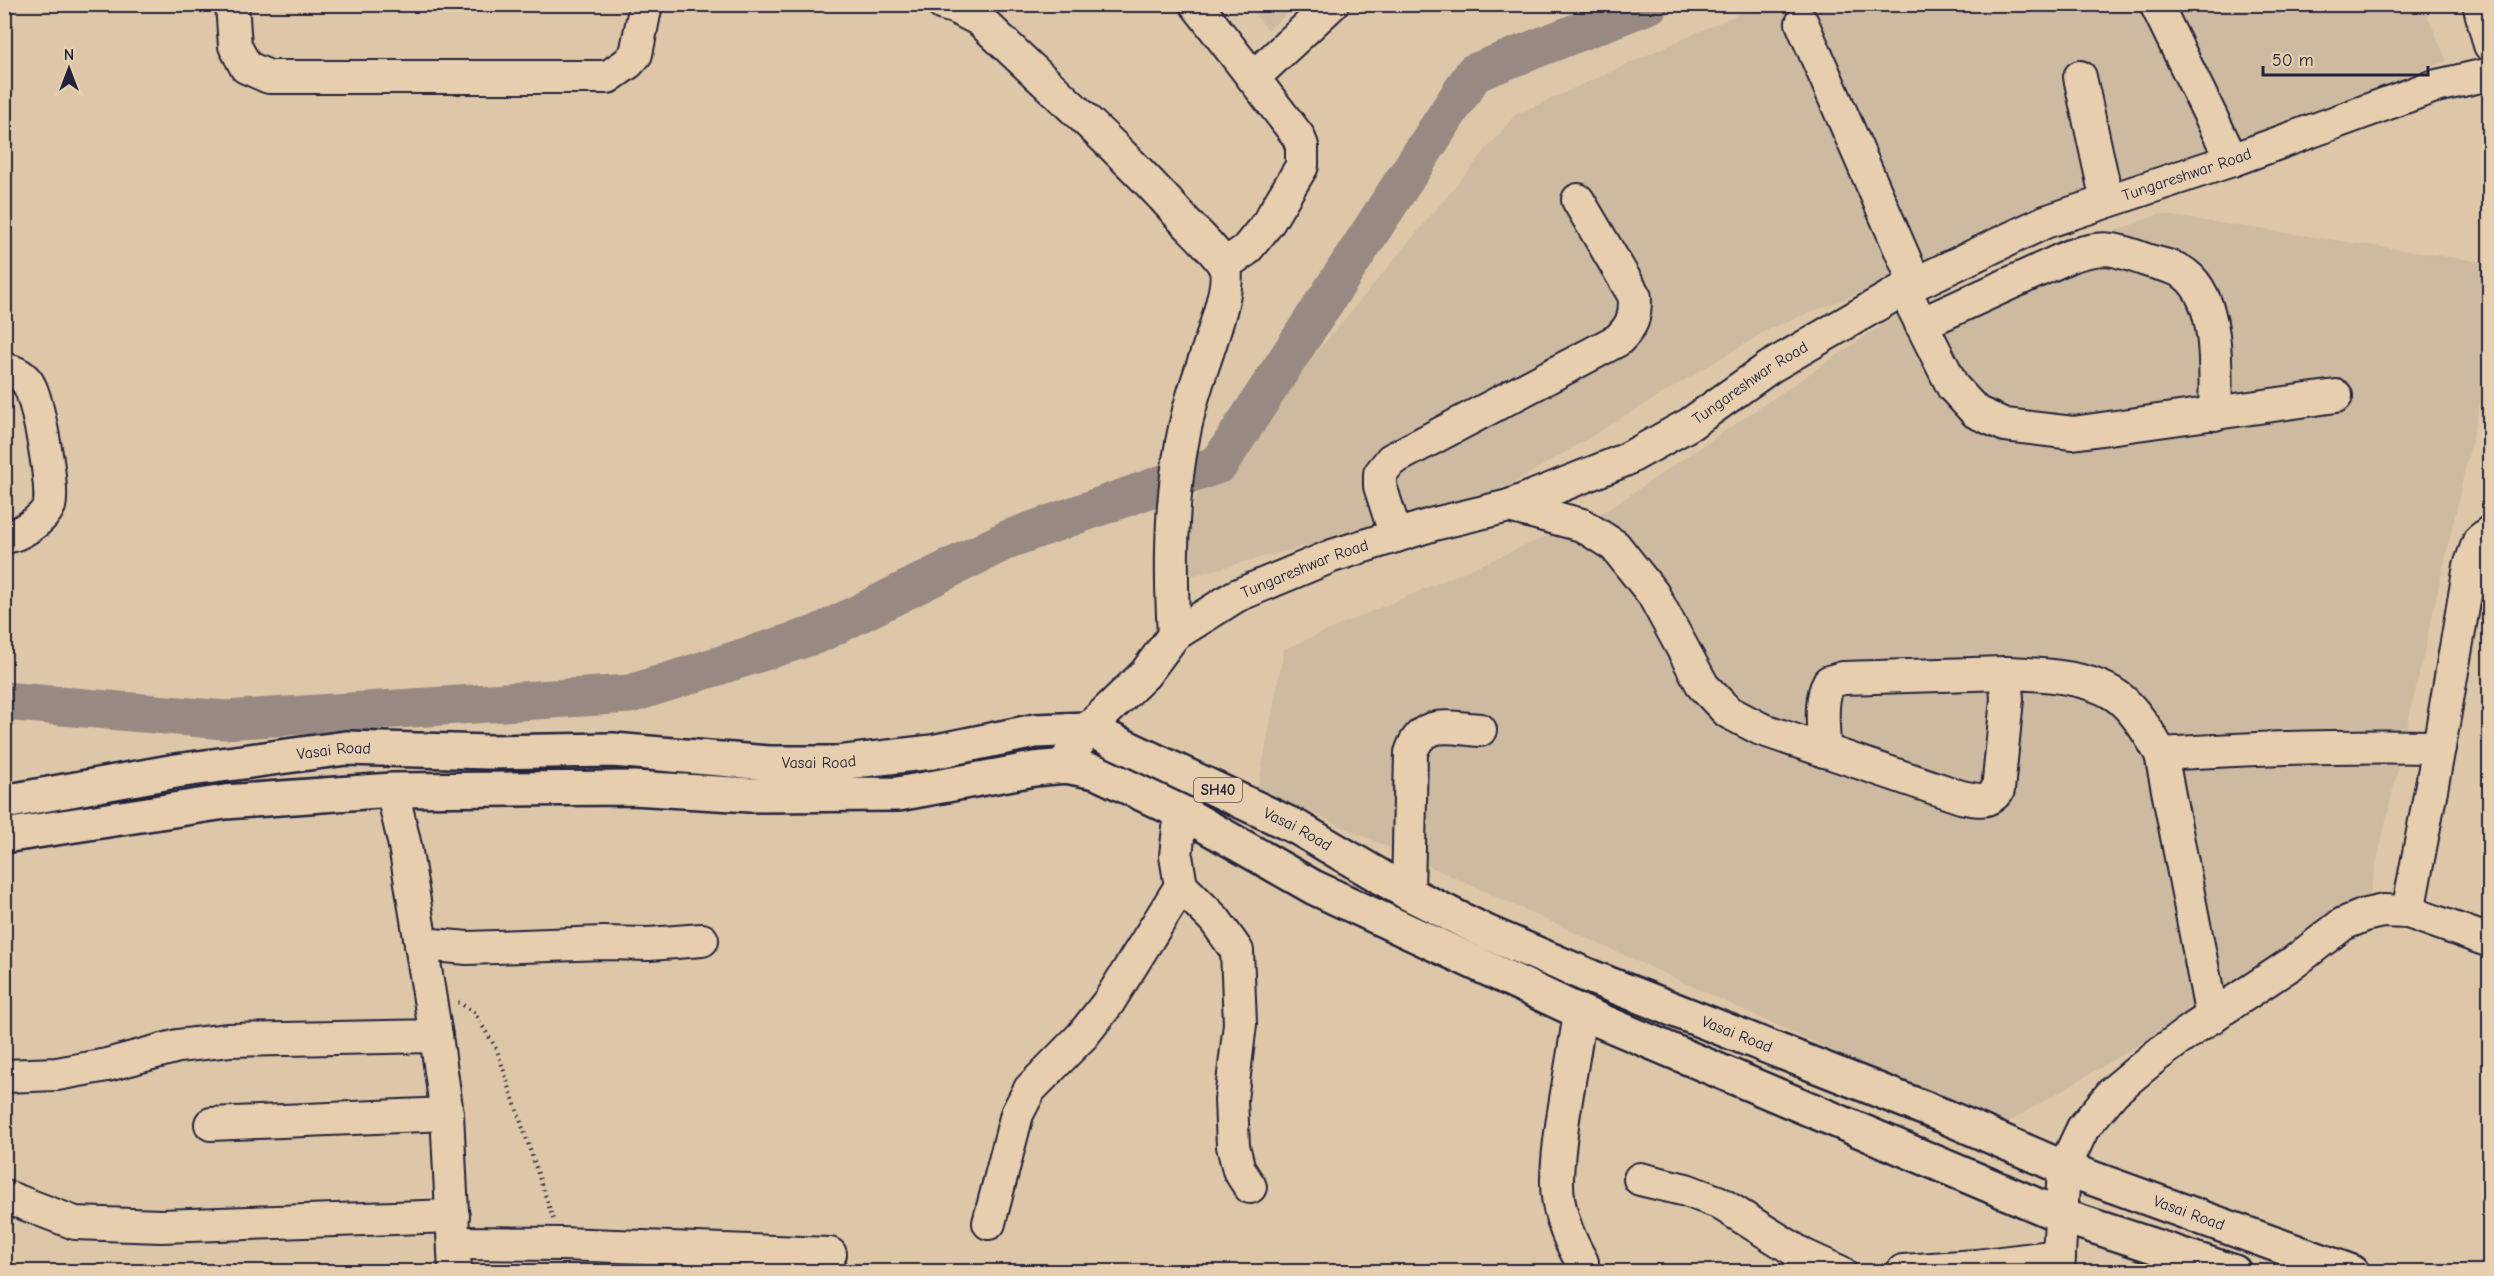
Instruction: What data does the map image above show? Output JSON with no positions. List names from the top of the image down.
{
  "streets": {
    "main road": ["Vasai Road", "SH40"],
    "street": ["Tungareshwar Road"]
  },
  "crossings": [
    ["Tungareshwar Road", "Vasai Road"]
  ],
  "scale_bar": "50 m",
  "north": "top"
}
